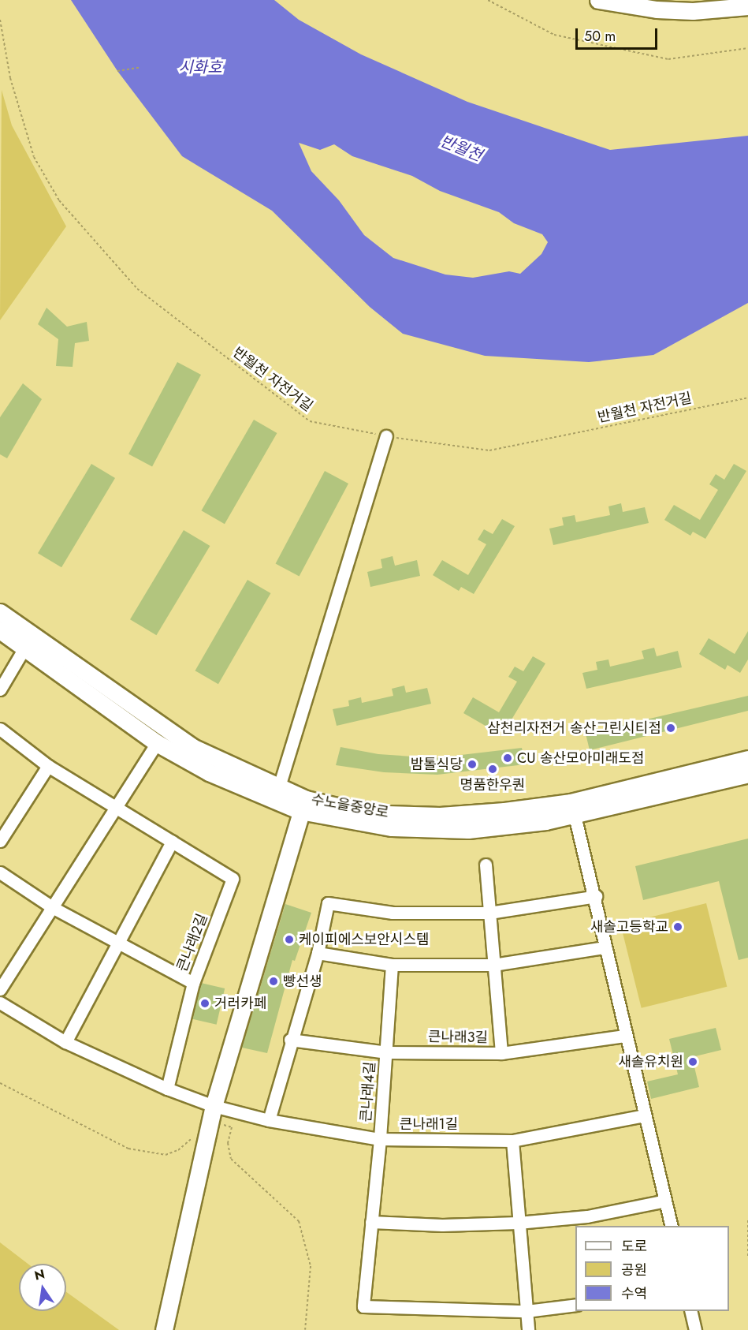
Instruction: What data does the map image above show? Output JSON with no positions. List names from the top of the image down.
{
  "streets": {
    "main road": ["수노을중앙로"],
    "street": [
      "큰나래2길",
      "큰나래3길",
      "큰나래4길",
      "큰나래1길"
    ],
    "path": ["반월천 자전거길"]
  },
  "crossings": [
    ["큰나래3길", "큰나래4길"],
    ["큰나래4길", "큰나래1길"]
  ],
  "water": ["시화호", "반월천"],
  "places": [
    "삼천리자전거 송산그린시티점",
    "CU 송산모아미래도점",
    "밤톨식당",
    "명품한우퀀",
    "새솔고등학교",
    "케이피에스보안시스템",
    "빵선생",
    "거러카페",
    "새솔유치원"
  ],
  "legend": ["도로", "공원", "수역"],
  "scale_bar": "50 m",
  "north": "top"
}
